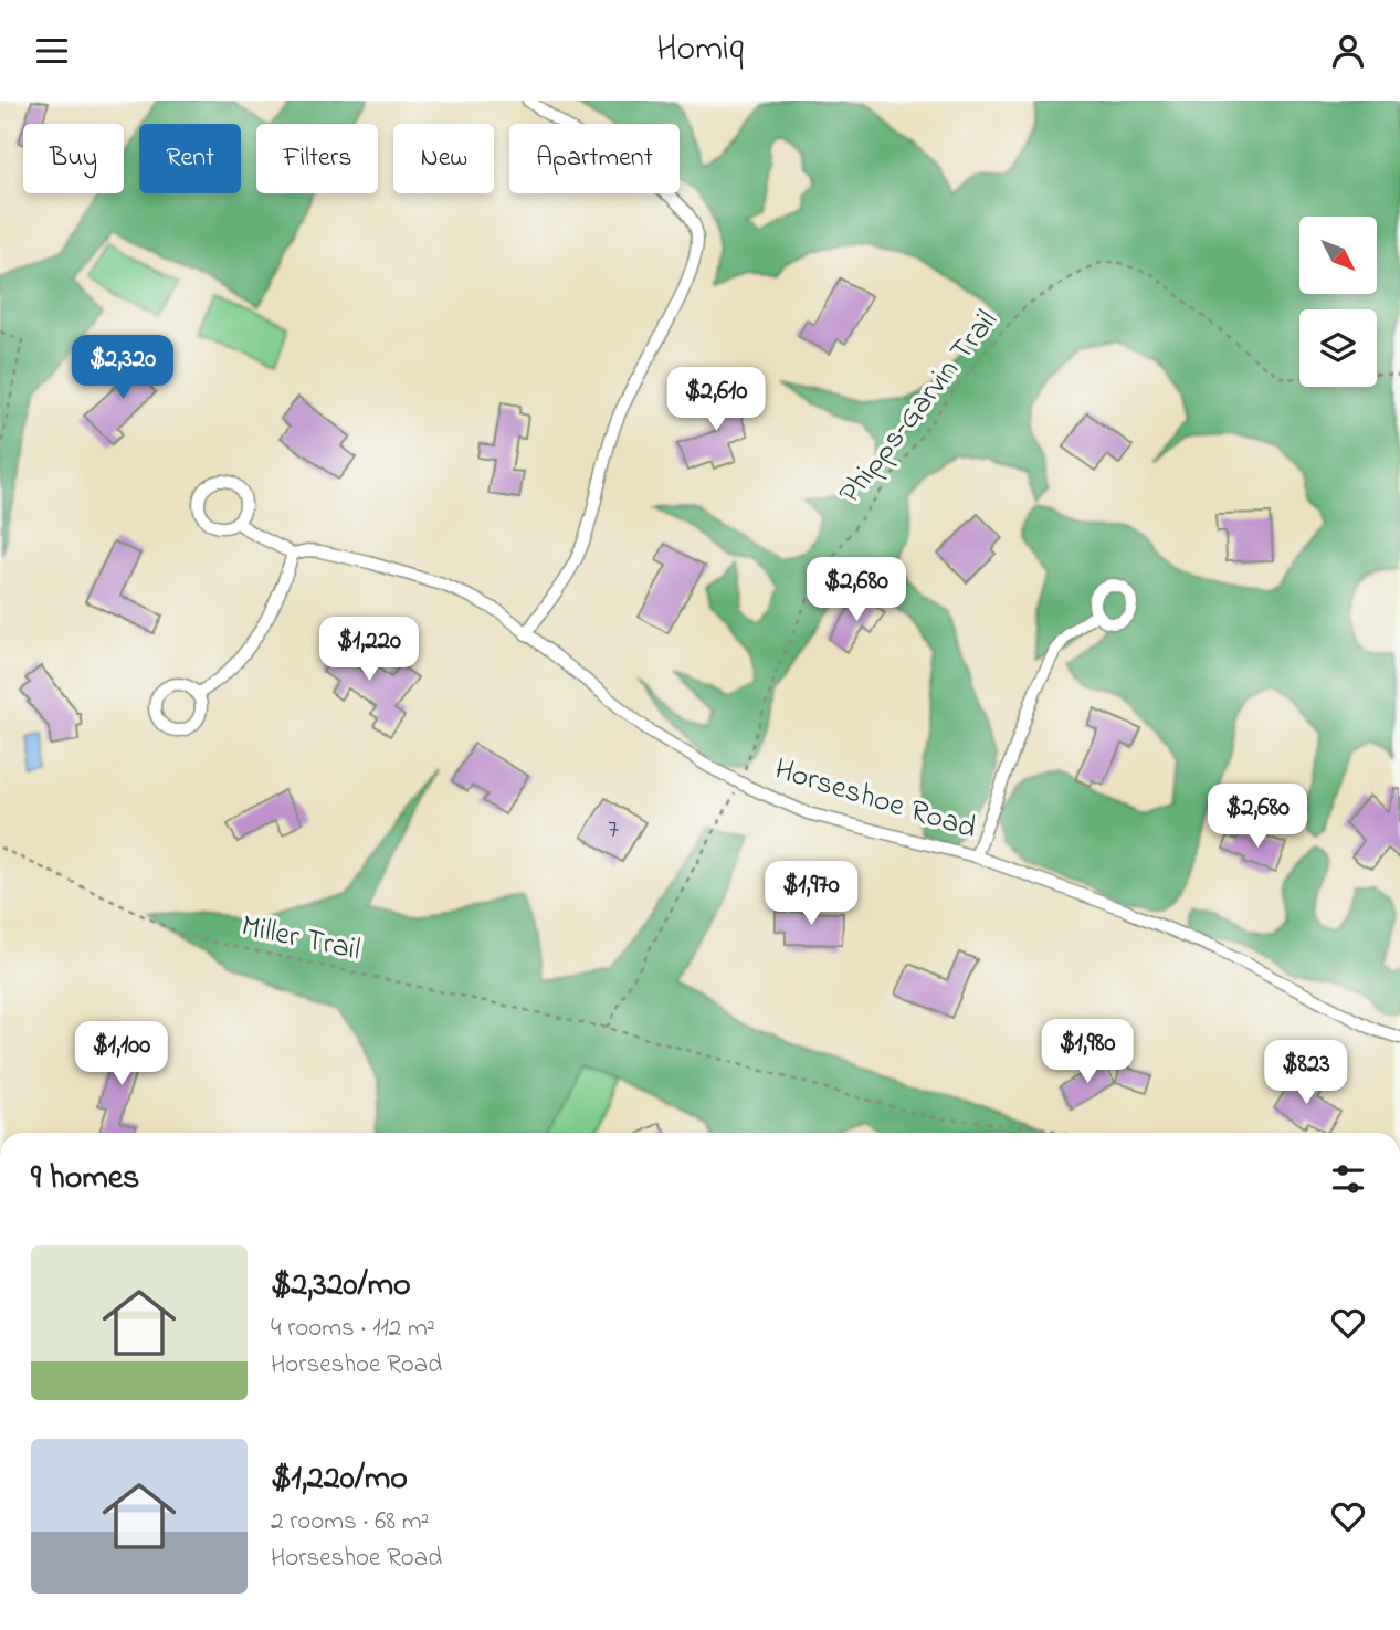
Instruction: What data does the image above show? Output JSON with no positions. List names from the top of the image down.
{
  "streets": {
    "street": ["Horseshoe Road"],
    "path": ["Phipps–Garvin Trail", "Miller Trail"]
  },
  "crossings": [
    ["Phipps–Garvin Trail", "Horseshoe Road"],
    ["Phipps–Garvin Trail", "Miller Trail"]
  ],
  "house_numbers": ["7"],
  "north": "bottom right",
  "page": {
    "header": "Homiq",
    "chip": [
      "Buy",
      "Rent",
      "Filters",
      "New",
      "Apartment"
    ],
    "price": [
      "$2,320",
      "$2,610",
      "$2,680",
      "$1,220",
      "$2,680",
      "$1,970",
      "$1,980",
      "$1,100",
      "$823"
    ],
    "heading": "9 homes",
    "list": [
      {
        "name": "$2,320/mo",
        "note": "4 rooms · 112 m² · Horseshoe Road"
      },
      {
        "name": "$1,220/mo",
        "note": "2 rooms · 68 m² · Horseshoe Road"
      }
    ]
  }
}
